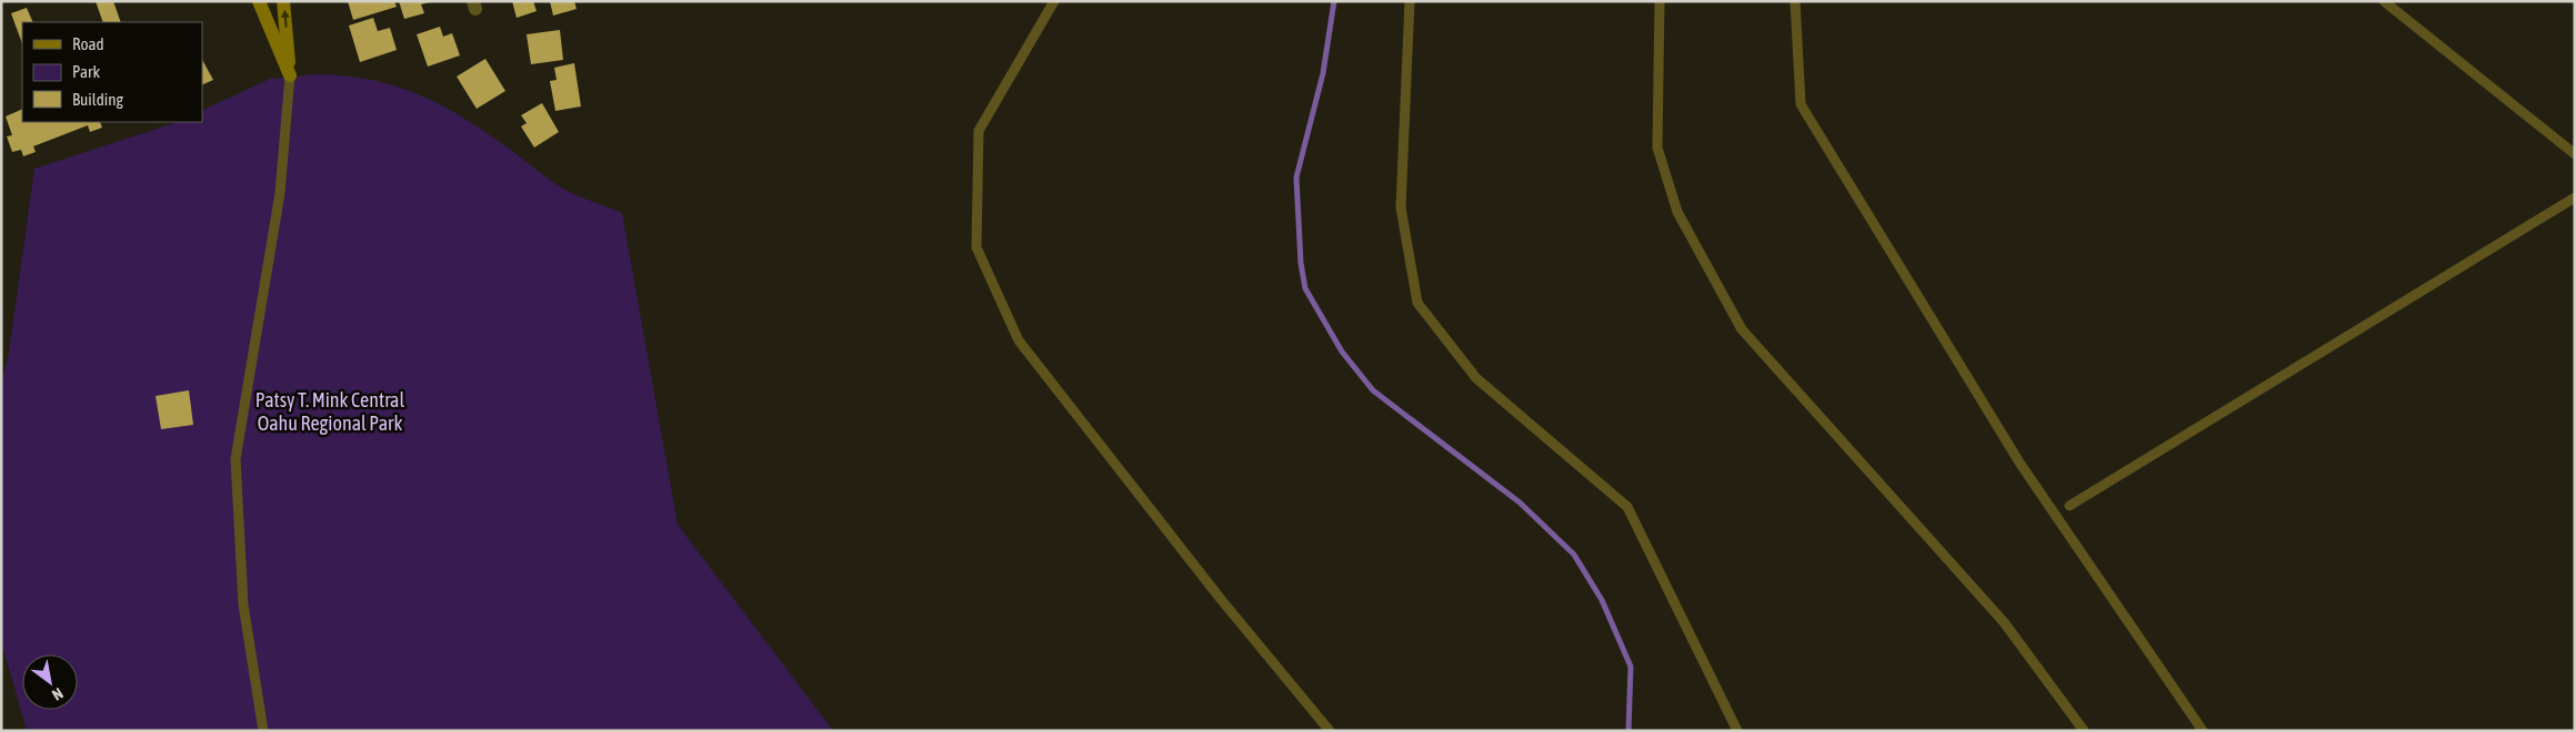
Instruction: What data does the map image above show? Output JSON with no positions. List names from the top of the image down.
{
  "parks": ["Patsy T. Mink Central Oahu Regional Park"],
  "legend": ["Road", "Park", "Building"],
  "north": "bottom right"
}
